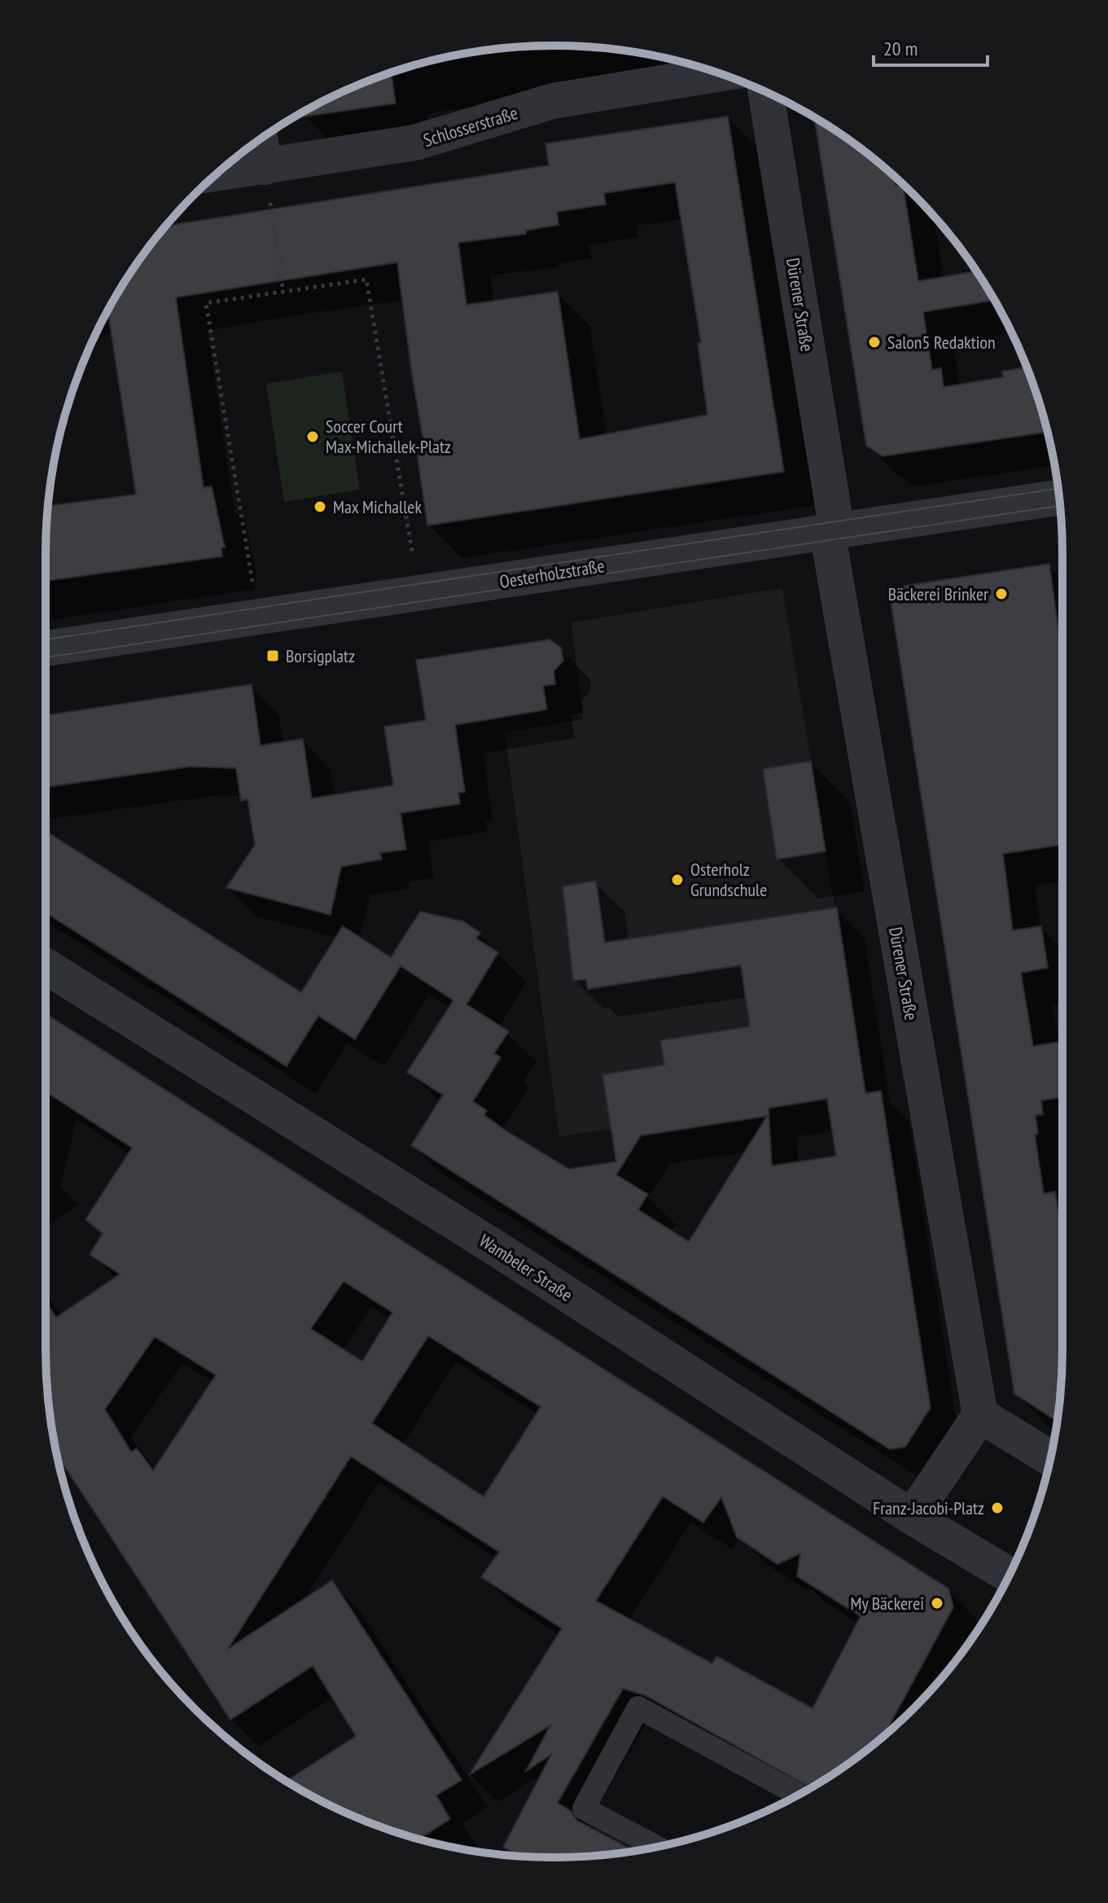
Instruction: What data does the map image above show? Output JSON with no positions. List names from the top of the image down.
{
  "streets": {
    "street": [
      "Schlosserstraße",
      "Dürener Straße",
      "Oesterholzstraße",
      "Wambeler Straße"
    ]
  },
  "crossings": [
    ["Dürener Straße", "Oesterholzstraße"]
  ],
  "places": {
    "other": [
      "Salon5 Redaktion",
      "Soccer Court Max-Michallek-Platz",
      "Max Michallek",
      "Bäckerei Brinker",
      "Osterholz Grundschule",
      "Franz-Jacobi-Platz",
      "My Bäckerei"
    ],
    "transit": ["Borsigplatz"]
  },
  "scale_bar": "20 m"
}
